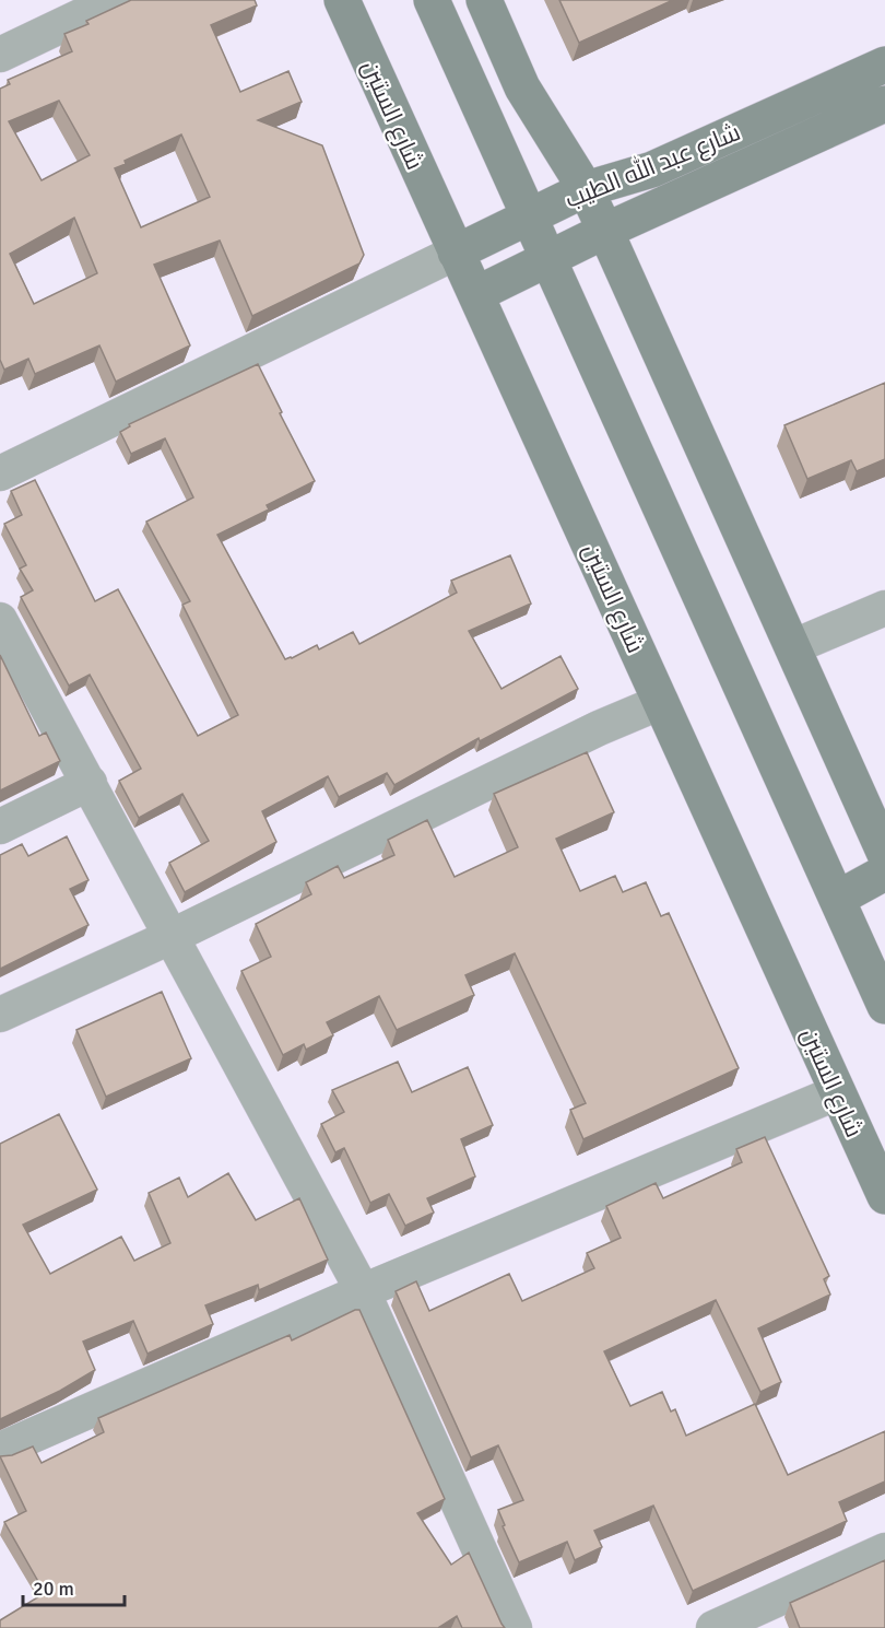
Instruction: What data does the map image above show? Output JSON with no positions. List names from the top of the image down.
{
  "streets": {
    "main road": ["شارع الستين", "شارع عبد الله الطيب"]
  },
  "crossings": [
    ["شارع الستين", "شارع عبد الله الطيب"]
  ],
  "scale_bar": "20 m"
}
